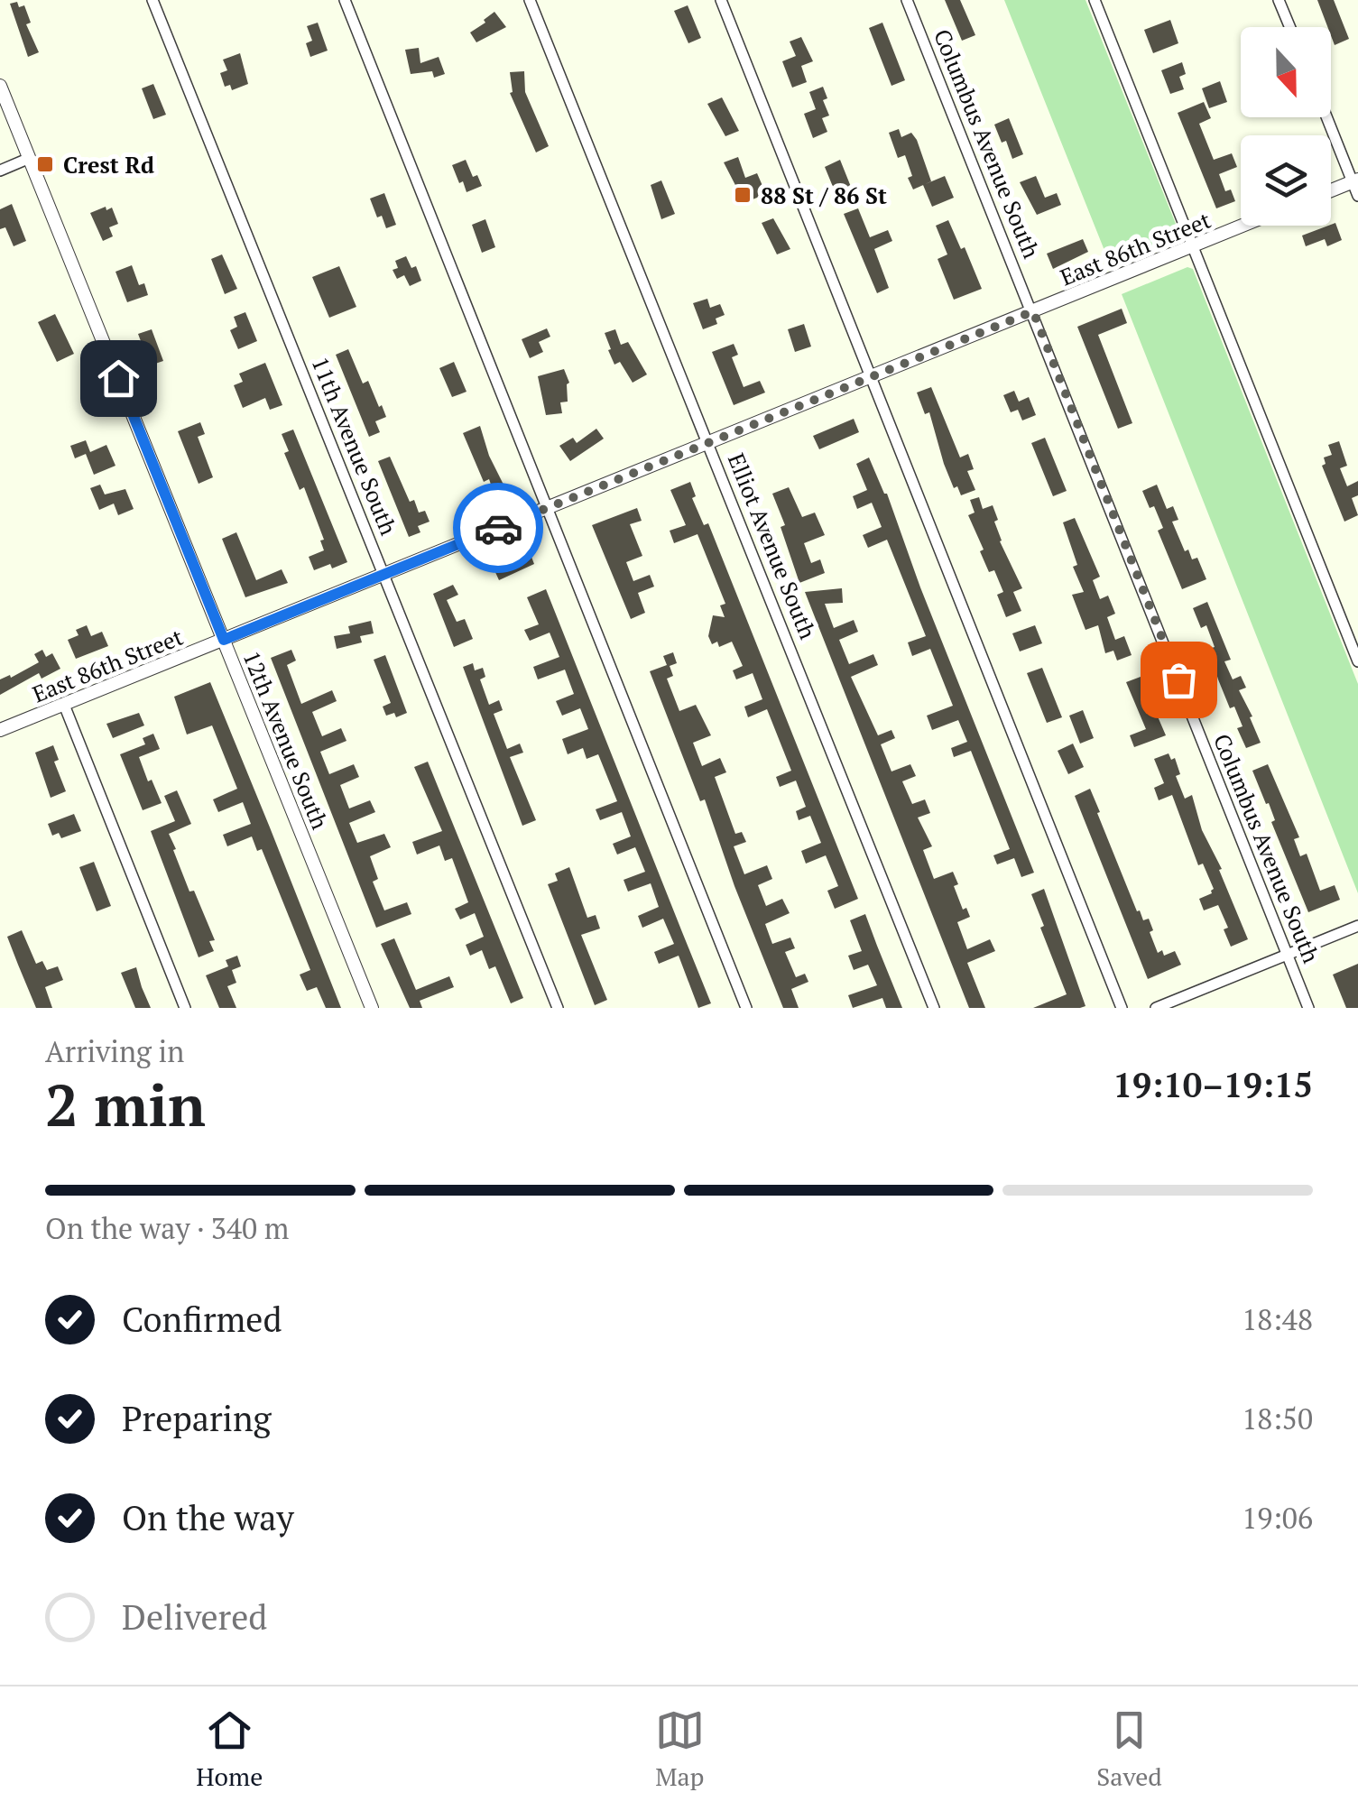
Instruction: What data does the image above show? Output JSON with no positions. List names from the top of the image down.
{
  "streets": {
    "street": [
      "Columbus Avenue South",
      "East 86th Street",
      "11th Avenue South",
      "Elliot Avenue South",
      "12th Avenue South"
    ]
  },
  "crossings": [
    ["Columbus Avenue South", "East 86th Street"],
    ["East 86th Street", "11th Avenue South"],
    ["East 86th Street", "Elliot Avenue South"],
    ["East 86th Street", "12th Avenue South"]
  ],
  "places": {
    "transit": ["Crest Rd", "88 St / 86 St"]
  },
  "north": "bottom",
  "page": {
    "heading": ["2 min", "Arriving in", "19:10–19:15"],
    "bar": "On the way · 340 m",
    "list": [
      ["Confirmed", "18:48"],
      ["Preparing", "18:50"],
      ["On the way", "19:06"],
      "Delivered"
    ],
    "tabs": ["Home", "Map", "Saved"]
  }
}
